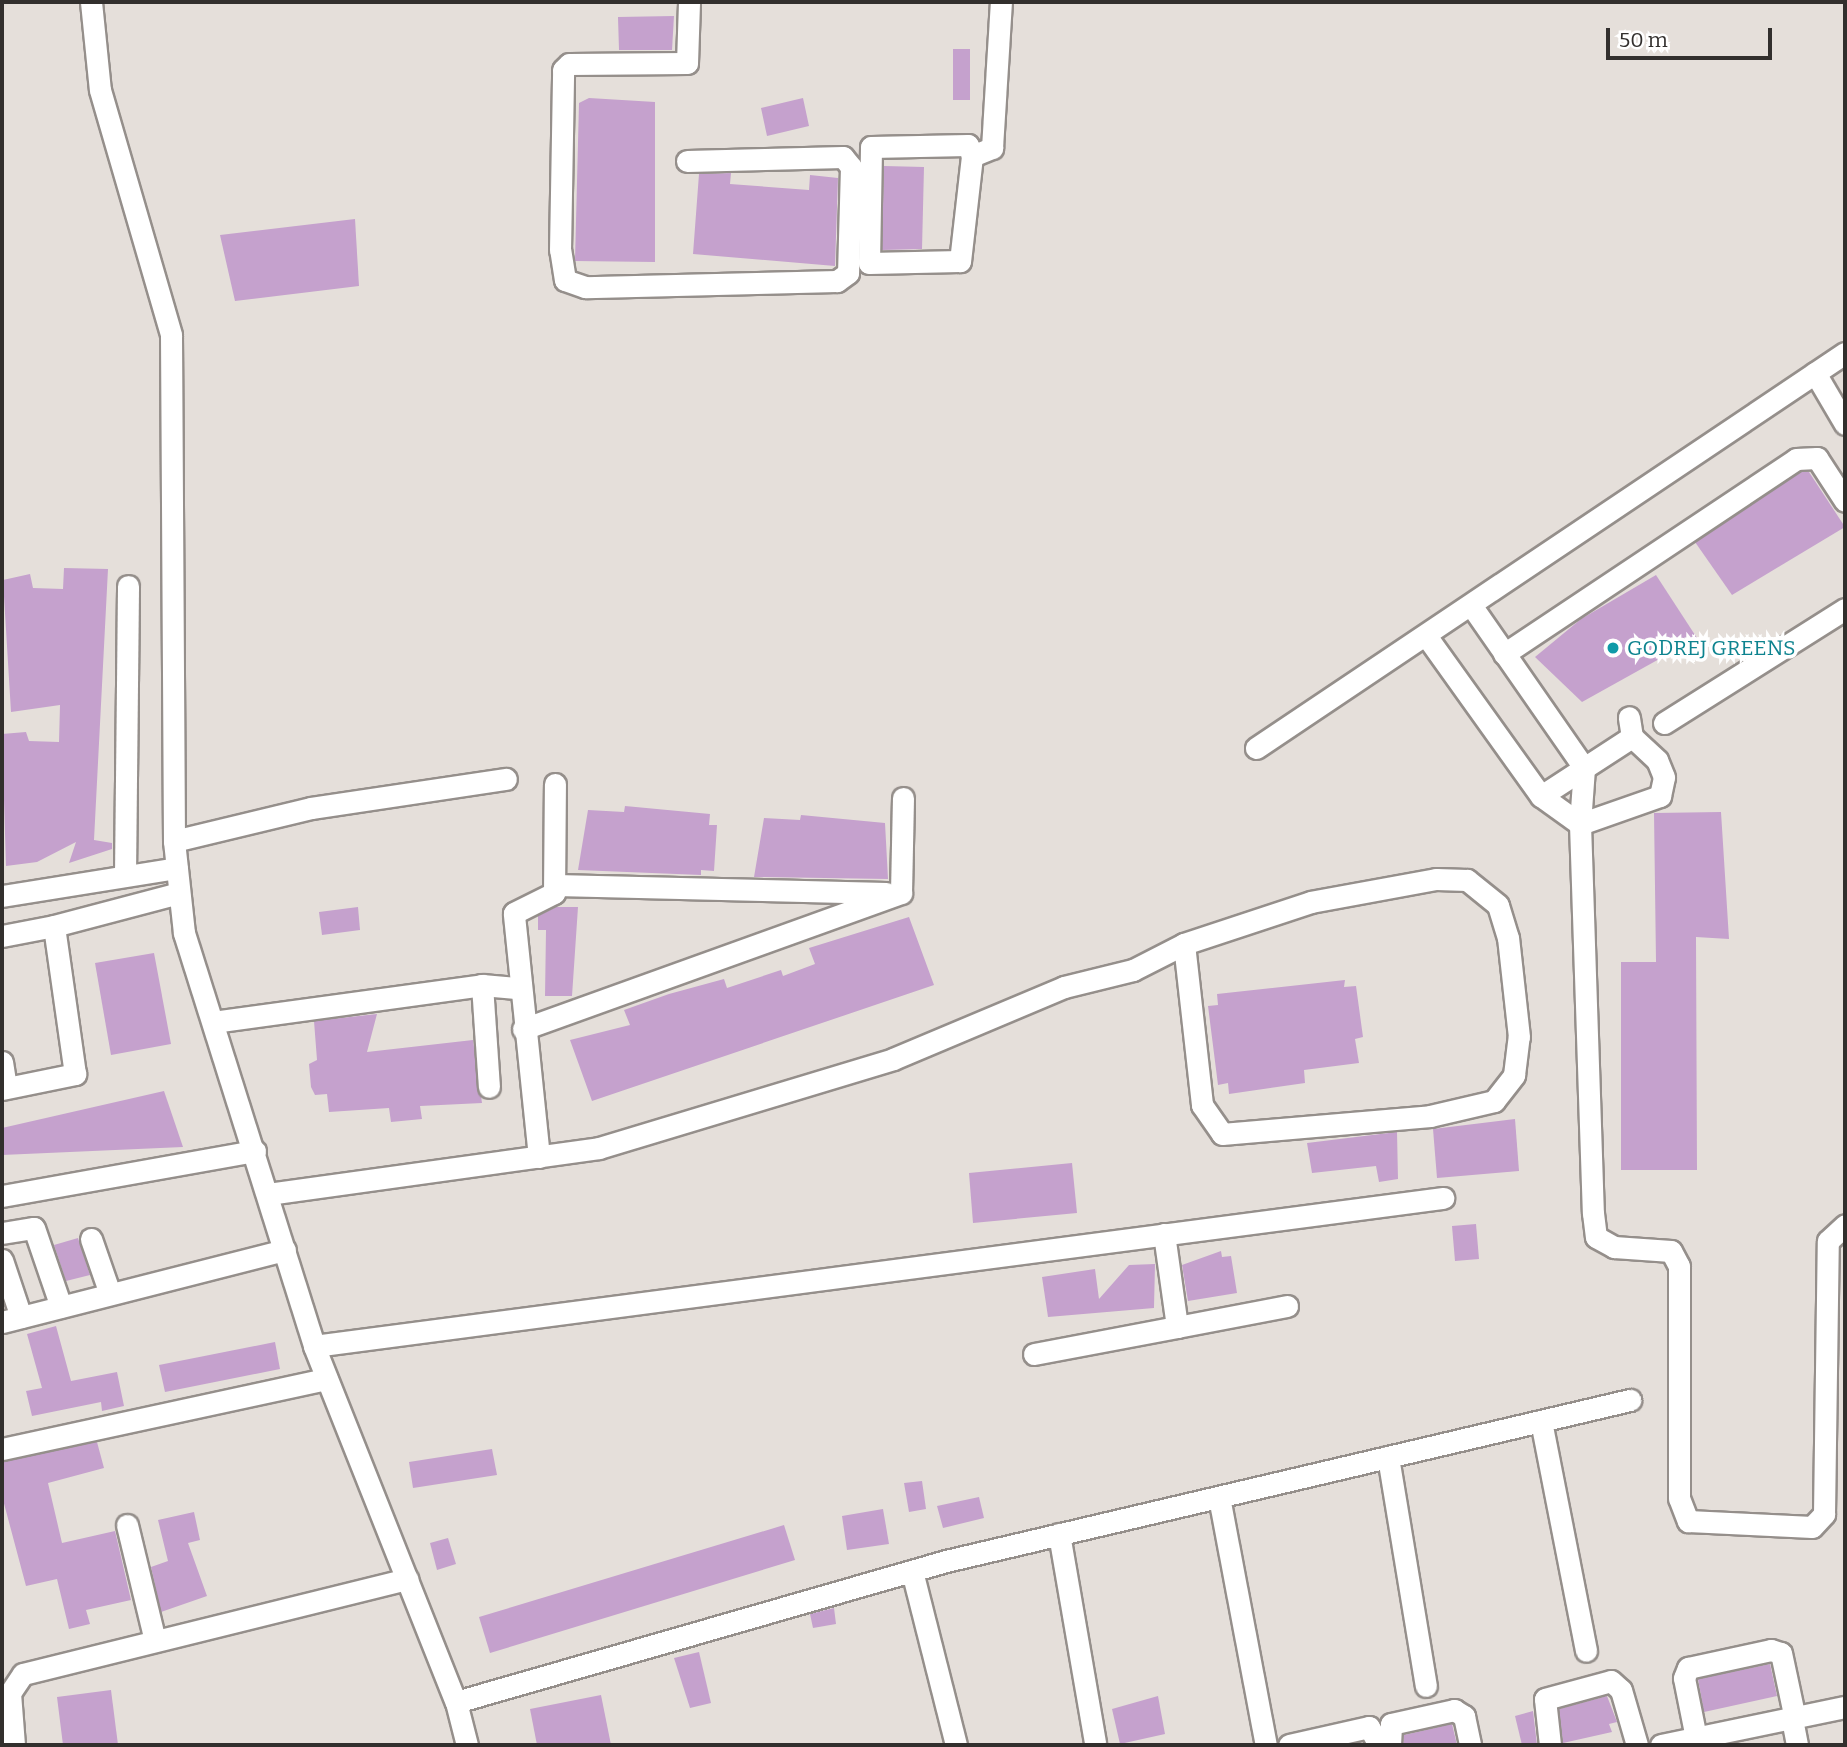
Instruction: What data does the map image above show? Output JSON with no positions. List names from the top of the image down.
{
  "places": ["GODREJ GREENS"],
  "scale_bar": "50 m"
}
